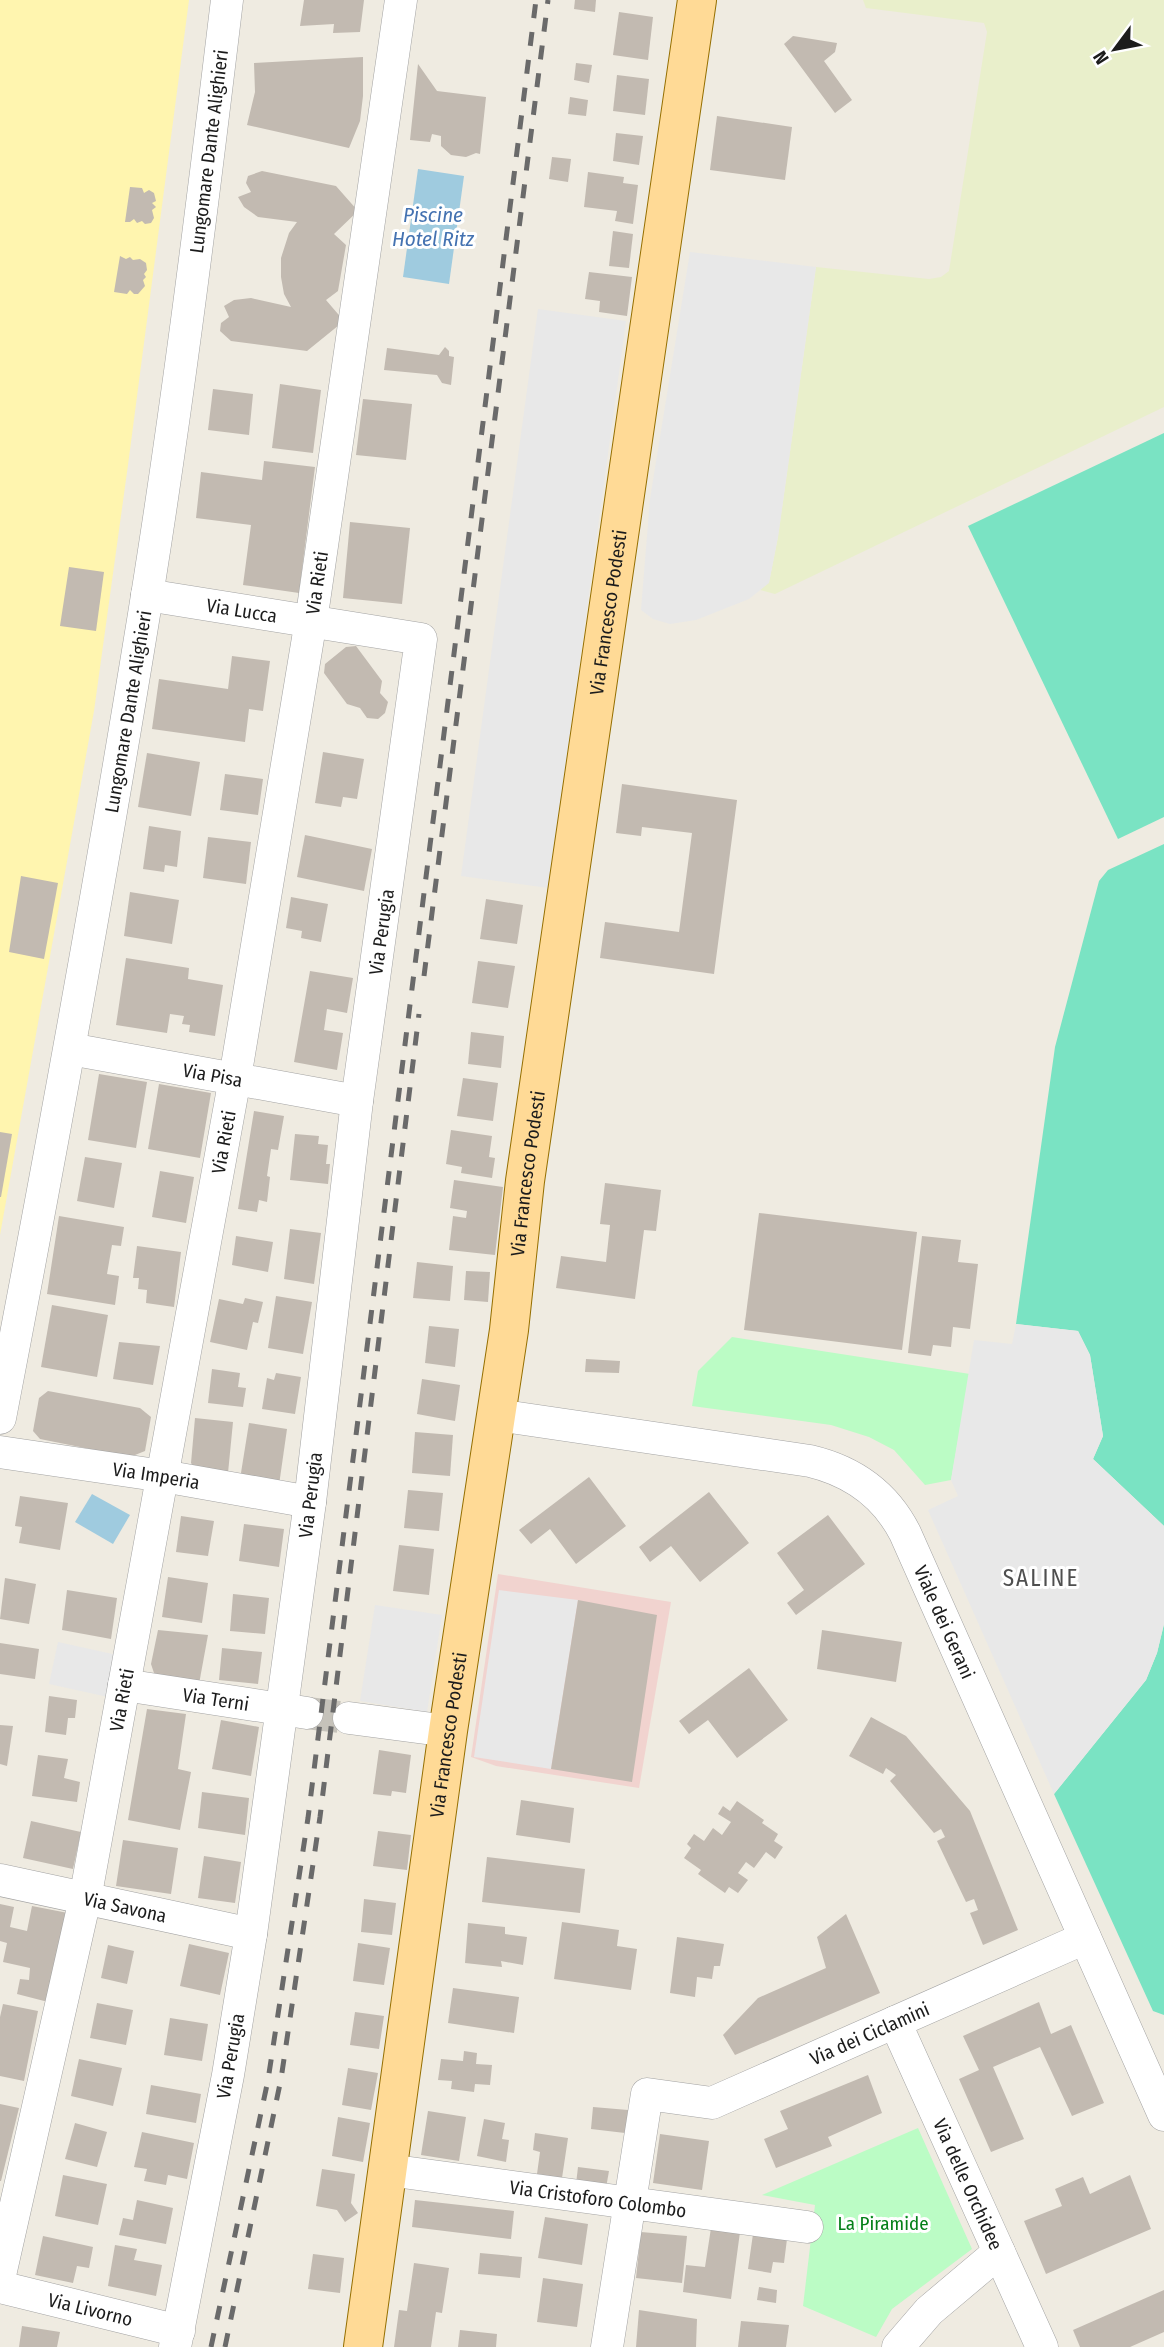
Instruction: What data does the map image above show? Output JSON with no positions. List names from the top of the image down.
{
  "streets": {
    "main road": ["Via Francesco Podesti"],
    "street": [
      "Lungomare Dante Alighieri",
      "Via Rieti",
      "Via Lucca",
      "Via Perugia",
      "Via Pisa",
      "Via Imperia",
      "Viale dei Gerani",
      "Via Terni",
      "Via Savona",
      "Via dei Ciclamini",
      "Via delle Orchidee",
      "Via Cristoforo Colombo",
      "Via Livorno"
    ]
  },
  "crossings": [
    ["Lungomare Dante Alighieri", "Via Lucca"],
    ["Lungomare Dante Alighieri", "Via Pisa"],
    ["Via Rieti", "Via Lucca"],
    ["Via Rieti", "Via Pisa"],
    ["Via Rieti", "Via Imperia"],
    ["Via Rieti", "Via Terni"],
    ["Via Rieti", "Via Savona"],
    ["Via Lucca", "Via Perugia"],
    ["Via Francesco Podesti", "Viale dei Gerani"],
    ["Via Francesco Podesti", "Via Cristoforo Colombo"],
    ["Via Perugia", "Via Pisa"],
    ["Via Perugia", "Via Imperia"],
    ["Via Perugia", "Via Terni"],
    ["Via Perugia", "Via Savona"],
    ["Via Perugia", "Via Livorno"],
    ["Viale dei Gerani", "Via dei Ciclamini"],
    ["Via dei Ciclamini", "Via delle Orchidee"],
    ["Via dei Ciclamini", "Via Cristoforo Colombo"]
  ],
  "districts": ["SALINE"],
  "water": ["Piscine Hotel Ritz"],
  "parks": ["La Piramide"],
  "north": "bottom left"
}
